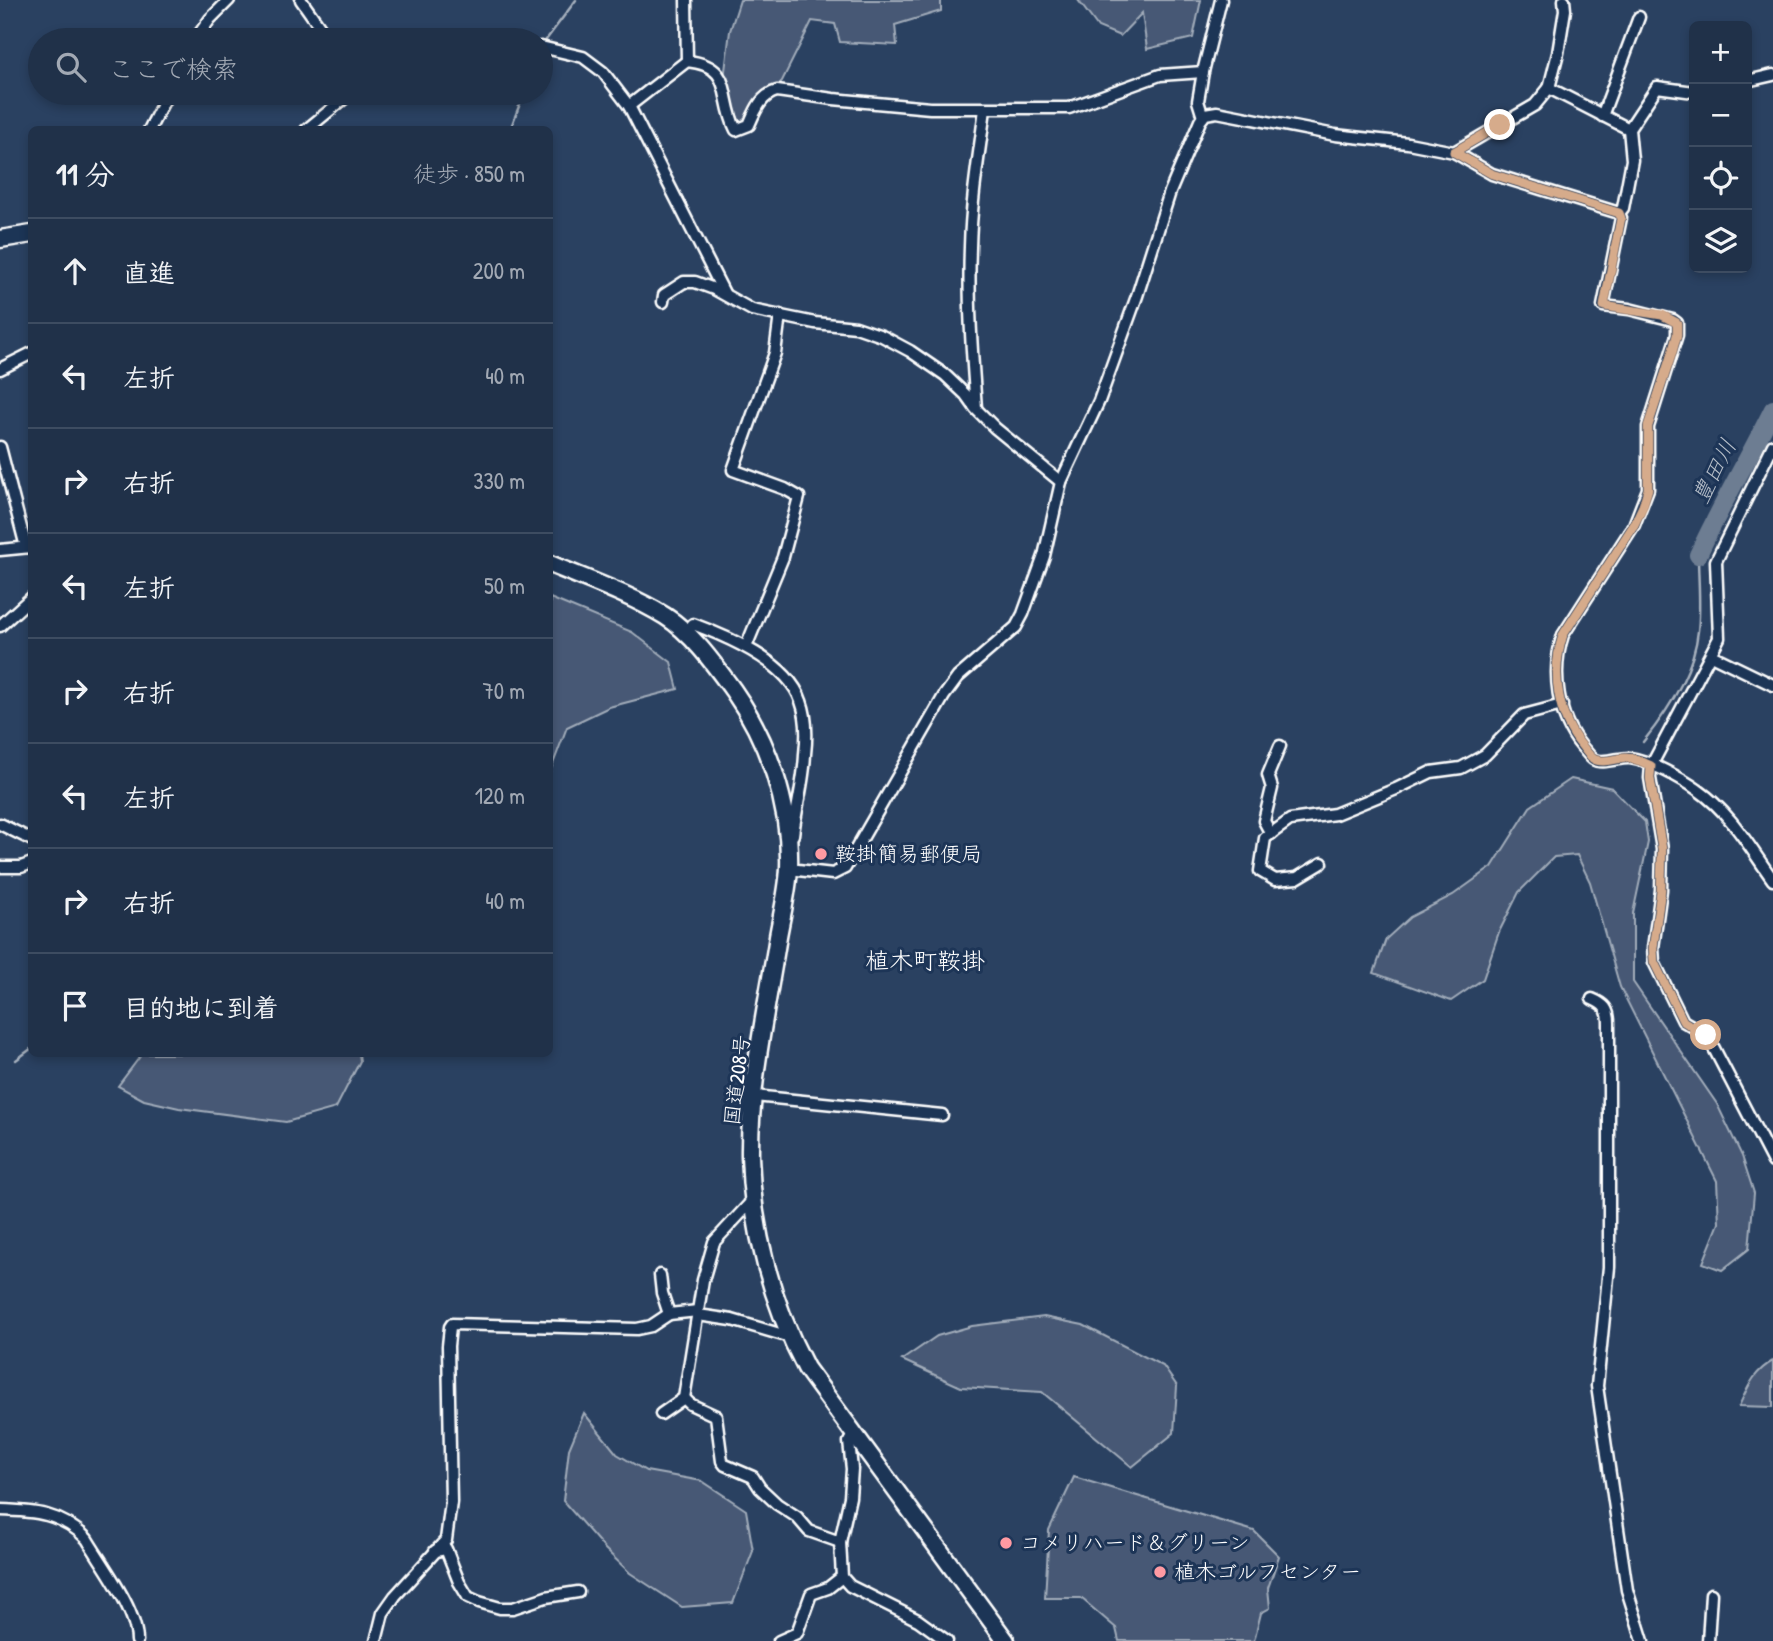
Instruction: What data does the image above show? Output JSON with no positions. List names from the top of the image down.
{
  "streets": {
    "highway": ["国道208号"]
  },
  "districts": ["植木町鞍掛"],
  "water": ["豊田川"],
  "places": ["鞍掛簡易郵便局", "コメリハード＆グリーン", "植木ゴルフセンター"],
  "page": {
    "map_buttons": ["+", "−"],
    "search": "ここで検索",
    "heading": ["11 分", "徒歩 · 850 m"],
    "list": [
      ["直進", "200 m"],
      ["左折", "40 m"],
      ["右折", "330 m"],
      ["左折", "50 m"],
      ["右折", "70 m"],
      ["左折", "120 m"],
      ["右折", "40 m"],
      "目的地に到着"
    ]
  }
}
